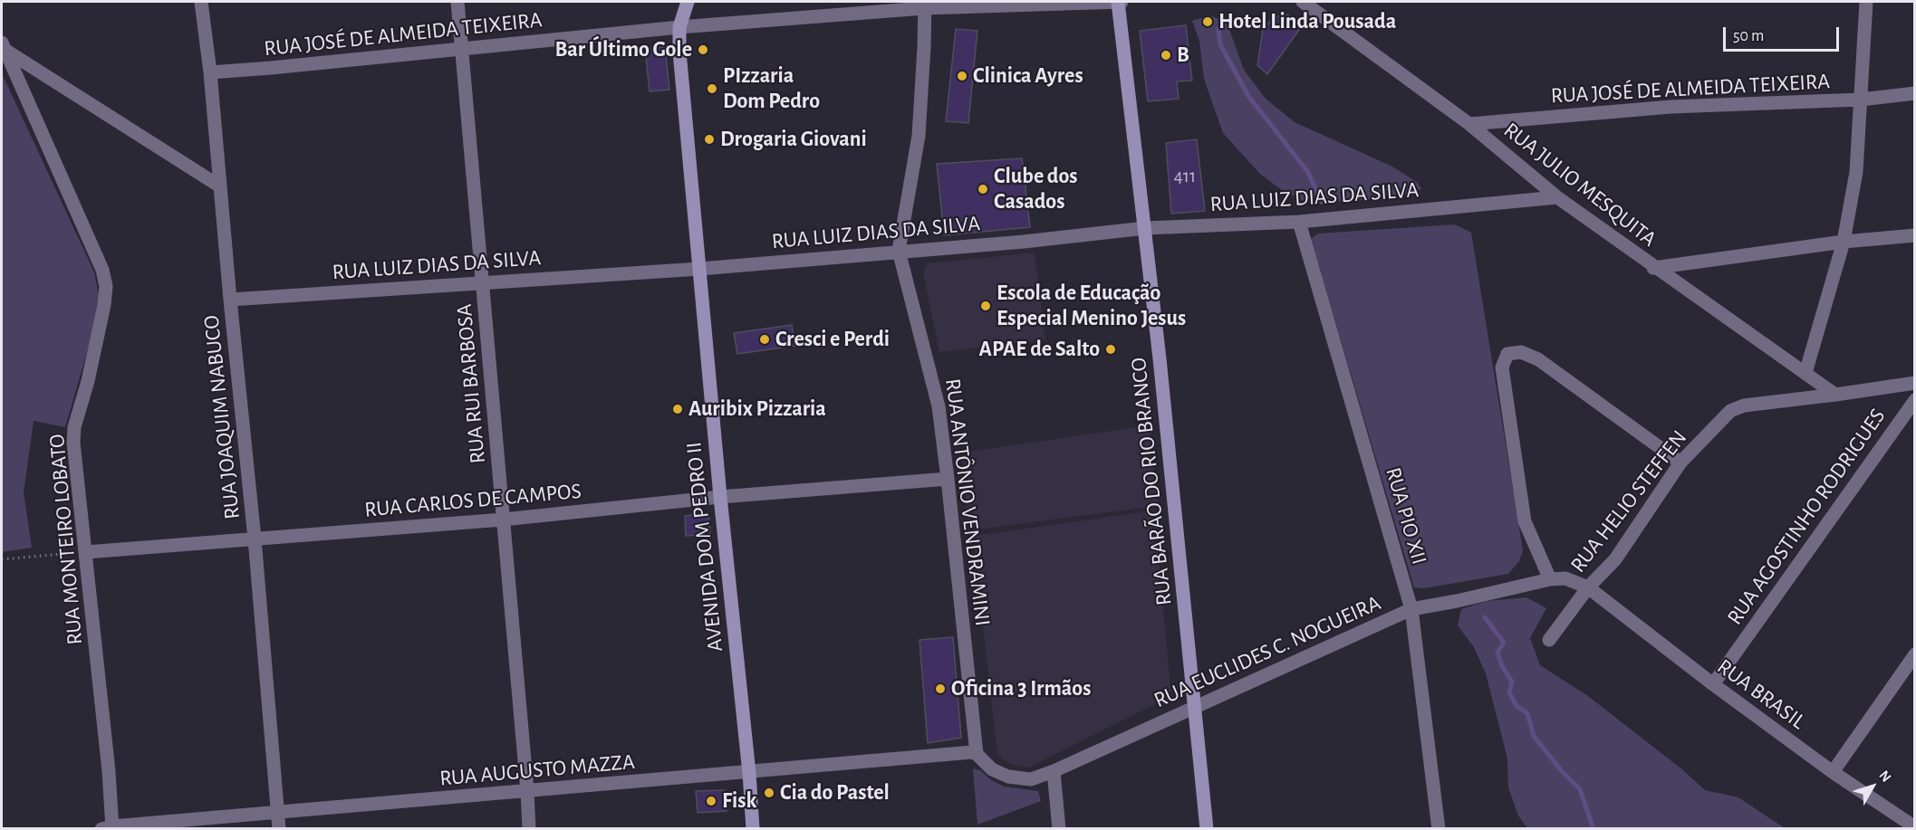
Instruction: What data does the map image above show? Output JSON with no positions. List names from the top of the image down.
{
  "streets": {
    "main road": ["RUA BARÃO DO RIO BRANCO", "AVENIDA DOM PEDRO II"],
    "street": [
      "RUA JOSÉ DE ALMEIDA TEIXEIRA",
      "RUA JULIO MESQUITA",
      "RUA LUIZ DIAS DA SILVA",
      "RUA RUI BARBOSA",
      "RUA JOAQUIM NABUCO",
      "RUA CARLOS DE CAMPOS",
      "RUA HELIO STEFFEN",
      "RUA ANTÔNIO VENDRAMINI",
      "RUA PIO XII",
      "RUA AGOSTINHO RODRIGUES",
      "RUA MONTEIRO LOBATO",
      "RUA EUCLIDES C. NOGUEIRA",
      "RUA BRASIL",
      "RUA AUGUSTO MAZZA"
    ]
  },
  "crossings": [
    ["RUA JOSÉ DE ALMEIDA TEIXEIRA", "RUA JULIO MESQUITA"],
    ["RUA JOSÉ DE ALMEIDA TEIXEIRA", "RUA RUI BARBOSA"],
    ["RUA JOSÉ DE ALMEIDA TEIXEIRA", "RUA JOAQUIM NABUCO"],
    ["RUA JOSÉ DE ALMEIDA TEIXEIRA", "RUA BARÃO DO RIO BRANCO"],
    ["RUA JOSÉ DE ALMEIDA TEIXEIRA", "RUA ANTÔNIO VENDRAMINI"],
    ["RUA JOSÉ DE ALMEIDA TEIXEIRA", "AVENIDA DOM PEDRO II"],
    ["RUA JULIO MESQUITA", "RUA LUIZ DIAS DA SILVA"],
    ["RUA JULIO MESQUITA", "RUA HELIO STEFFEN"],
    ["RUA LUIZ DIAS DA SILVA", "RUA RUI BARBOSA"],
    ["RUA LUIZ DIAS DA SILVA", "RUA JOAQUIM NABUCO"],
    ["RUA LUIZ DIAS DA SILVA", "RUA BARÃO DO RIO BRANCO"],
    ["RUA LUIZ DIAS DA SILVA", "RUA ANTÔNIO VENDRAMINI"],
    ["RUA LUIZ DIAS DA SILVA", "RUA PIO XII"],
    ["RUA LUIZ DIAS DA SILVA", "AVENIDA DOM PEDRO II"],
    ["RUA RUI BARBOSA", "RUA CARLOS DE CAMPOS"],
    ["RUA RUI BARBOSA", "RUA AUGUSTO MAZZA"],
    ["RUA JOAQUIM NABUCO", "RUA CARLOS DE CAMPOS"],
    ["RUA JOAQUIM NABUCO", "RUA AUGUSTO MAZZA"],
    ["RUA BARÃO DO RIO BRANCO", "RUA EUCLIDES C. NOGUEIRA"],
    ["RUA CARLOS DE CAMPOS", "RUA ANTÔNIO VENDRAMINI"],
    ["RUA CARLOS DE CAMPOS", "RUA MONTEIRO LOBATO"],
    ["RUA CARLOS DE CAMPOS", "AVENIDA DOM PEDRO II"],
    ["RUA HELIO STEFFEN", "RUA EUCLIDES C. NOGUEIRA"],
    ["RUA HELIO STEFFEN", "RUA BRASIL"],
    ["RUA ANTÔNIO VENDRAMINI", "RUA EUCLIDES C. NOGUEIRA"],
    ["RUA ANTÔNIO VENDRAMINI", "RUA AUGUSTO MAZZA"],
    ["RUA PIO XII", "RUA EUCLIDES C. NOGUEIRA"],
    ["RUA AGOSTINHO RODRIGUES", "RUA BRASIL"],
    ["RUA MONTEIRO LOBATO", "RUA AUGUSTO MAZZA"],
    ["AVENIDA DOM PEDRO II", "RUA AUGUSTO MAZZA"],
    ["RUA EUCLIDES C. NOGUEIRA", "RUA BRASIL"],
    ["RUA EUCLIDES C. NOGUEIRA", "RUA AUGUSTO MAZZA"]
  ],
  "places": [
    "Hotel Linda Pousada",
    "Bar Último Gole",
    "B",
    "Clinica Ayres",
    "PIzzaria Dom Pedro",
    "Drogaria Giovani",
    "Clube dos Casados",
    "Escola de Educação Especial Menino Jesus",
    "Cresci e Perdi",
    "APAE de Salto",
    "Auribix Pizzaria",
    "Oficina 3 Irmãos",
    "Cia do Pastel",
    "Fisk"
  ],
  "house_numbers": ["411"],
  "scale_bar": "50 m",
  "north": "top right"
}
